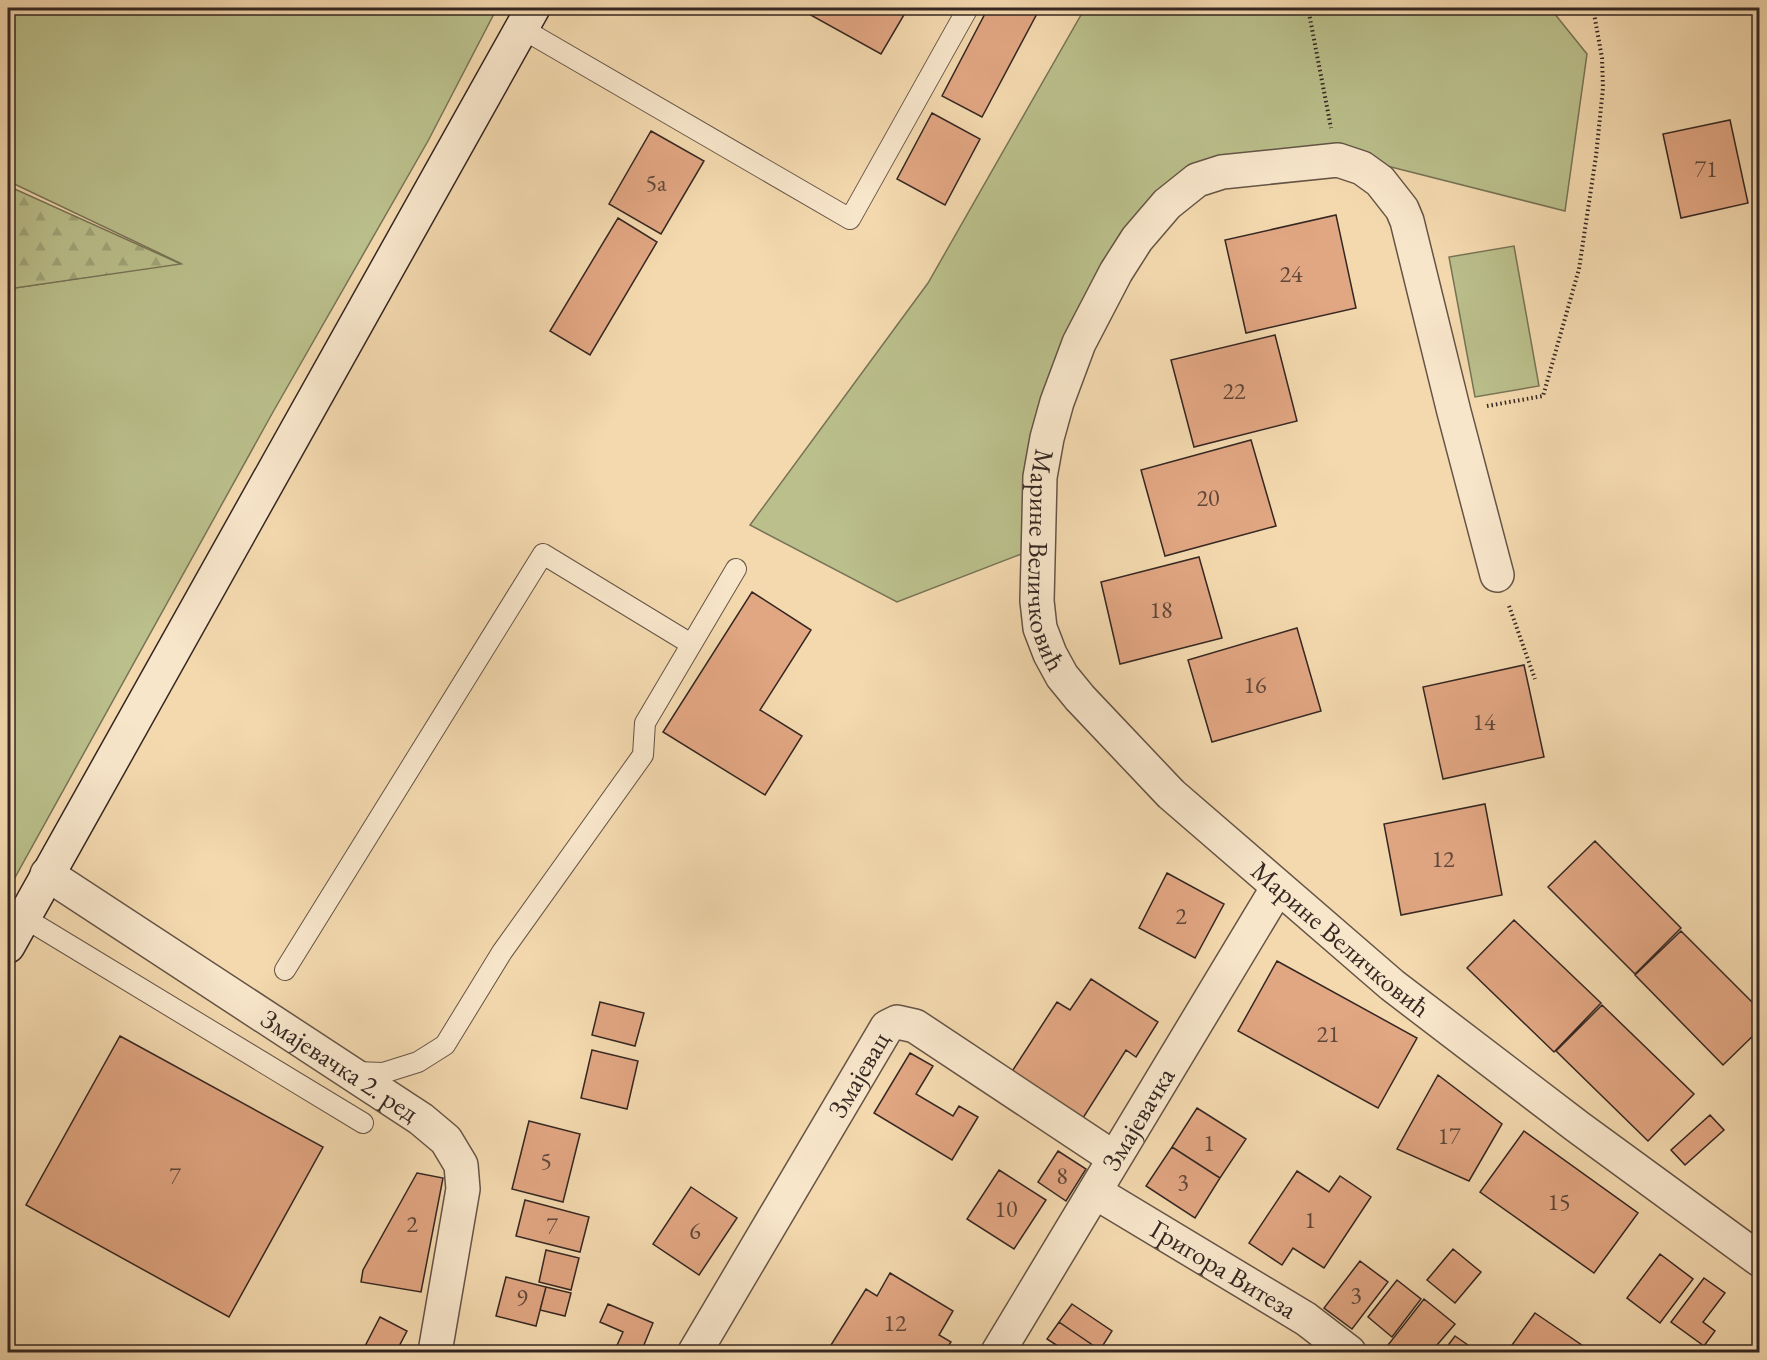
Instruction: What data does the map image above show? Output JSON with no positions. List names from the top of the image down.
{
  "streets": {
    "street": [
      "Марине Величковић",
      "Змајевачка 2. ред",
      "Змајевац",
      "Змајевачка",
      "Григора Витеза"
    ]
  },
  "crossings": [
    ["Марине Величковић", "Змајевачка"],
    ["Змајевац", "Змајевачка"],
    ["Змајевачка", "Григора Витеза"]
  ],
  "house_numbers": [
    "71",
    "5a",
    "24",
    "22",
    "20",
    "18",
    "16",
    "14",
    "12",
    "2",
    "21",
    "17",
    "1",
    "5",
    "7",
    "8",
    "3",
    "15",
    "10",
    "1",
    "2",
    "7",
    "6",
    "3",
    "9",
    "12"
  ]
}
